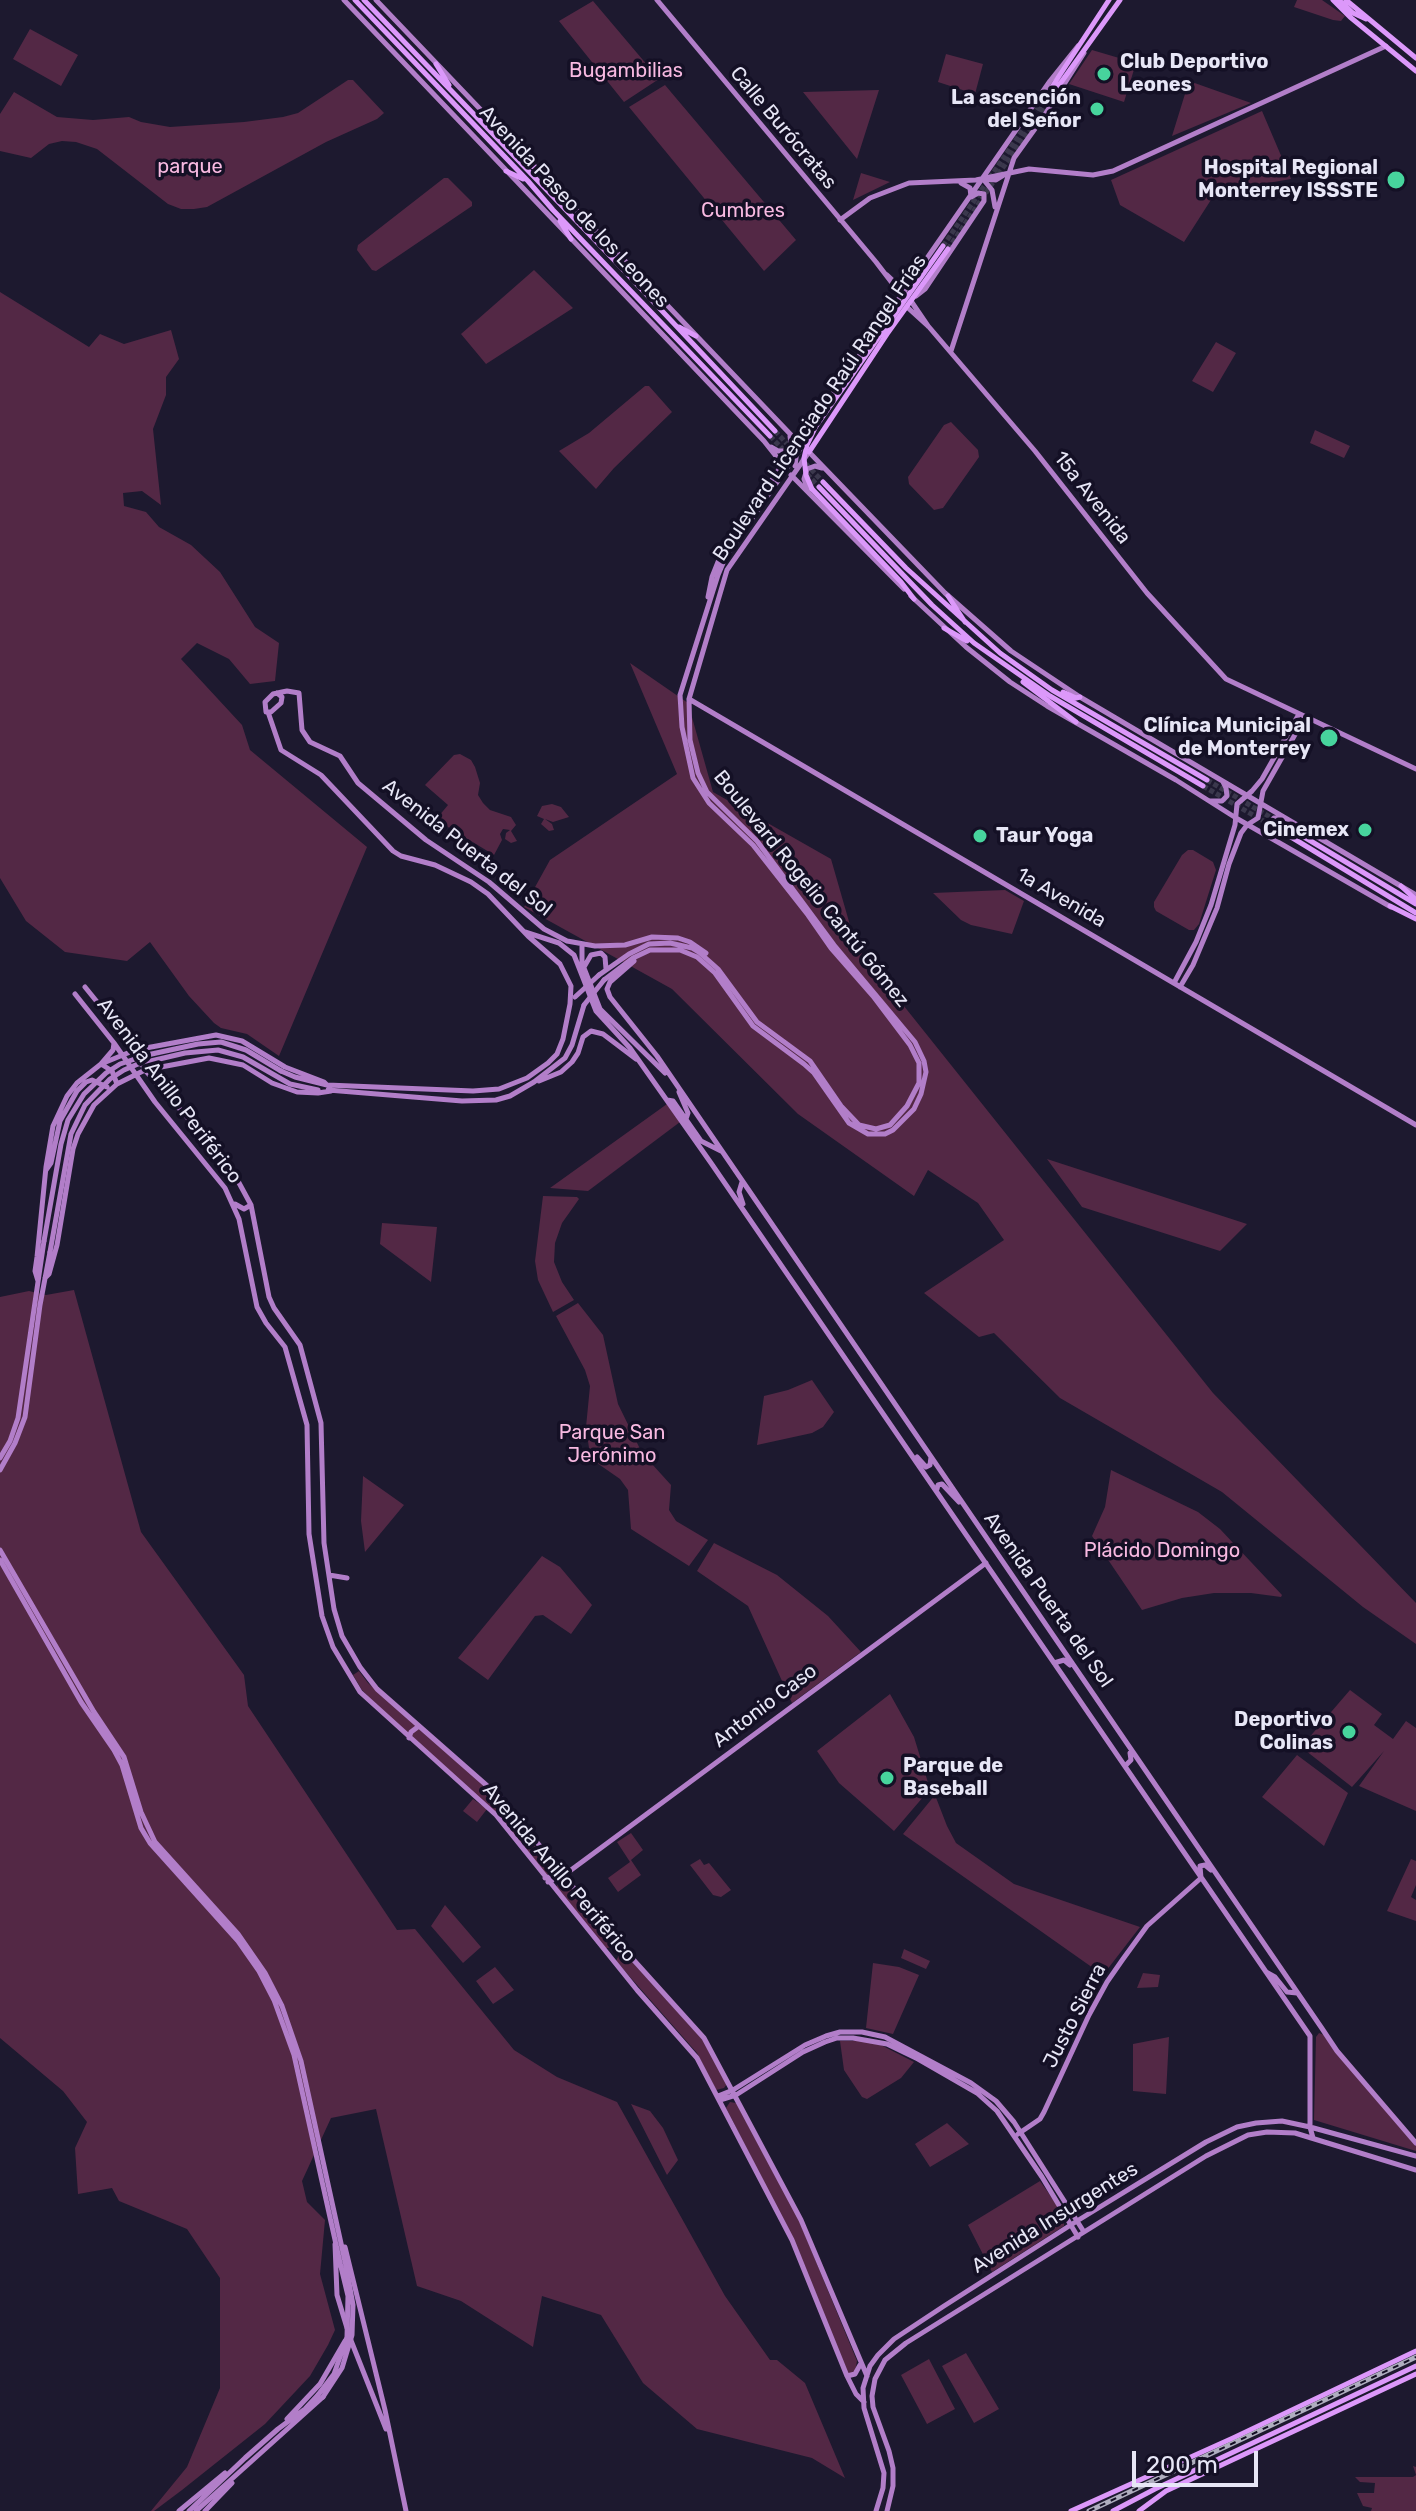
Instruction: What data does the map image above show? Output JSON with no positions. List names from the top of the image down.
{
  "streets": {
    "main road": ["Avenida Paseo de los Leones", "Boulevard Licenciado Raúl Rangel Frías"],
    "street": [
      "Calle Burócratas",
      "15a Avenida",
      "Avenida Puerta del Sol",
      "Boulevard Rogelio Cantú Gómez",
      "1a Avenida",
      "Avenida Anillo Periférico",
      "Antonio Caso",
      "Justo Sierra",
      "Avenida Insurgentes"
    ]
  },
  "crossings": [
    ["Calle Burócratas", "Boulevard Licenciado Raúl Rangel Frías"],
    ["Calle Burócratas", "15a Avenida"],
    ["Boulevard Licenciado Raúl Rangel Frías", "15a Avenida"],
    ["Boulevard Licenciado Raúl Rangel Frías", "Boulevard Rogelio Cantú Gómez"],
    ["Boulevard Licenciado Raúl Rangel Frías", "1a Avenida"],
    ["Avenida Puerta del Sol", "Boulevard Rogelio Cantú Gómez"],
    ["Avenida Puerta del Sol", "Antonio Caso"],
    ["Avenida Puerta del Sol", "Justo Sierra"],
    ["Avenida Anillo Periférico", "Antonio Caso"],
    ["Avenida Anillo Periférico", "Avenida Insurgentes"]
  ],
  "parks": [
    "Bugambilias",
    "parque",
    "Cumbres",
    "Parque San Jerónimo",
    "Plácido Domingo"
  ],
  "places": [
    "Club Deportivo Leones",
    "La ascención del Señor",
    "Hospital Regional Monterrey ISSSTE",
    "Clínica Municipal de Monterrey",
    "Cinemex",
    "Taur Yoga",
    "Deportivo Colinas",
    "Parque de Baseball"
  ],
  "scale_bar": "200 m"
}
